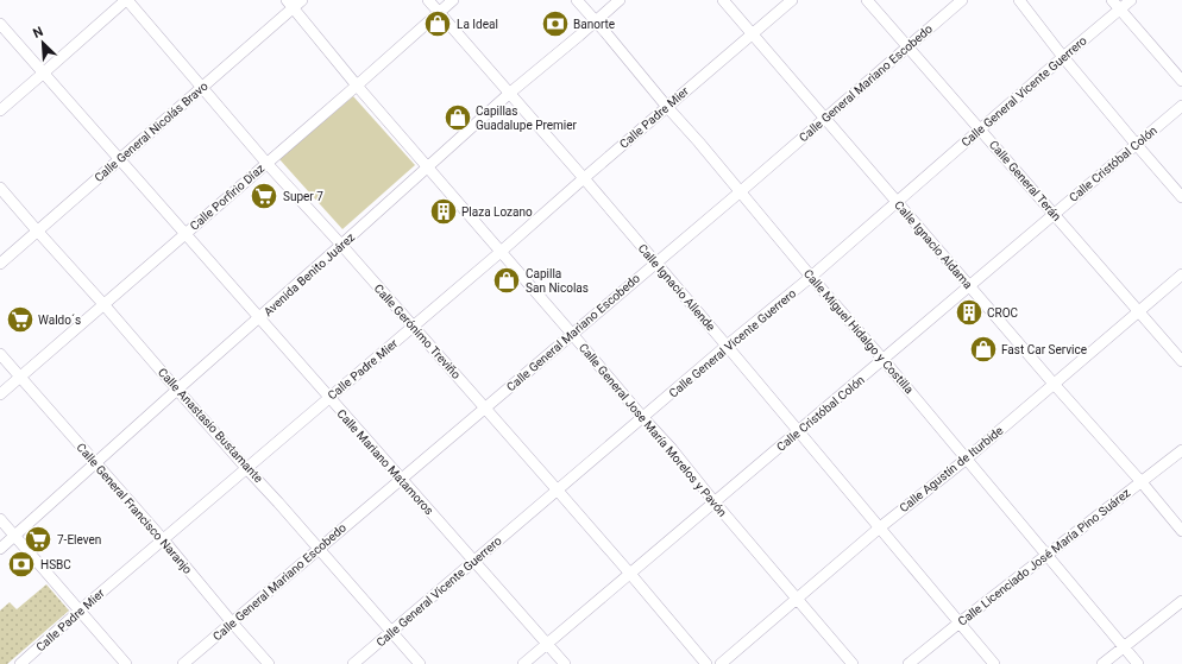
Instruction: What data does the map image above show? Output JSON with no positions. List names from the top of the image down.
{
  "streets": {
    "street": [
      "Calle General Mariano Escobedo",
      "Calle General Vicente Guerrero",
      "Calle Padre Mier",
      "Calle General Nicolás Bravo",
      "Calle Cristóbal Colón",
      "Calle General Terán",
      "Calle Porfirio Díaz",
      "Calle Ignacio Aldama",
      "Avenida Benito Juárez",
      "Calle Ignacio Allende",
      "Calle Gerónimo Treviño",
      "Calle Miguel Hidalgo y Costilla",
      "Calle Anastasio Bustamante",
      "Calle General Jose María Morelos y Pavón",
      "Calle Mariano Matamoros",
      "Calle Agustín de Iturbide",
      "Calle General Francisco Naranjo",
      "Calle Licenciado José María Pino Suárez"
    ]
  },
  "crossings": [
    ["Calle General Mariano Escobedo", "Calle General Terán"],
    ["Calle General Mariano Escobedo", "Calle Ignacio Aldama"],
    ["Calle General Mariano Escobedo", "Calle Ignacio Allende"],
    ["Calle General Mariano Escobedo", "Calle Gerónimo Treviño"],
    ["Calle General Mariano Escobedo", "Calle Miguel Hidalgo y Costilla"],
    ["Calle General Mariano Escobedo", "Calle Anastasio Bustamante"],
    ["Calle General Mariano Escobedo", "Calle General Jose María Morelos y Pavón"],
    ["Calle General Mariano Escobedo", "Calle Mariano Matamoros"],
    ["Calle General Mariano Escobedo", "Calle General Francisco Naranjo"],
    ["Calle General Vicente Guerrero", "Calle General Terán"],
    ["Calle General Vicente Guerrero", "Calle Ignacio Aldama"],
    ["Calle General Vicente Guerrero", "Calle Ignacio Allende"],
    ["Calle General Vicente Guerrero", "Calle Gerónimo Treviño"],
    ["Calle General Vicente Guerrero", "Calle Miguel Hidalgo y Costilla"],
    ["Calle General Vicente Guerrero", "Calle Anastasio Bustamante"],
    ["Calle General Vicente Guerrero", "Calle General Jose María Morelos y Pavón"],
    ["Calle General Vicente Guerrero", "Calle Mariano Matamoros"],
    ["Calle Padre Mier", "Calle Ignacio Aldama"],
    ["Calle Padre Mier", "Calle Ignacio Allende"],
    ["Calle Padre Mier", "Calle Gerónimo Treviño"],
    ["Calle Padre Mier", "Calle Miguel Hidalgo y Costilla"],
    ["Calle Padre Mier", "Calle Anastasio Bustamante"],
    ["Calle Padre Mier", "Calle General Jose María Morelos y Pavón"],
    ["Calle Padre Mier", "Calle Mariano Matamoros"],
    ["Calle Padre Mier", "Calle General Francisco Naranjo"],
    ["Calle General Nicolás Bravo", "Calle Gerónimo Treviño"],
    ["Calle General Nicolás Bravo", "Calle Anastasio Bustamante"],
    ["Calle General Nicolás Bravo", "Calle General Jose María Morelos y Pavón"],
    ["Calle General Nicolás Bravo", "Calle Mariano Matamoros"],
    ["Calle Cristóbal Colón", "Calle General Terán"],
    ["Calle Cristóbal Colón", "Calle Ignacio Aldama"],
    ["Calle Cristóbal Colón", "Calle Ignacio Allende"],
    ["Calle Cristóbal Colón", "Calle Gerónimo Treviño"],
    ["Calle Cristóbal Colón", "Calle Miguel Hidalgo y Costilla"],
    ["Calle Cristóbal Colón", "Calle General Jose María Morelos y Pavón"],
    ["Calle Cristóbal Colón", "Calle Mariano Matamoros"],
    ["Calle General Terán", "Calle Agustín de Iturbide"],
    ["Calle Porfirio Díaz", "Calle Ignacio Allende"],
    ["Calle Porfirio Díaz", "Calle Gerónimo Treviño"],
    ["Calle Porfirio Díaz", "Calle Anastasio Bustamante"],
    ["Calle Porfirio Díaz", "Calle General Jose María Morelos y Pavón"],
    ["Calle Porfirio Díaz", "Calle Mariano Matamoros"],
    ["Calle Porfirio Díaz", "Calle General Francisco Naranjo"],
    ["Calle Ignacio Aldama", "Calle Agustín de Iturbide"],
    ["Calle Ignacio Aldama", "Calle Licenciado José María Pino Suárez"],
    ["Avenida Benito Juárez", "Calle Ignacio Allende"],
    ["Avenida Benito Juárez", "Calle Gerónimo Treviño"],
    ["Avenida Benito Juárez", "Calle Miguel Hidalgo y Costilla"],
    ["Avenida Benito Juárez", "Calle Anastasio Bustamante"],
    ["Avenida Benito Juárez", "Calle General Jose María Morelos y Pavón"],
    ["Avenida Benito Juárez", "Calle Mariano Matamoros"],
    ["Avenida Benito Juárez", "Calle General Francisco Naranjo"],
    ["Calle Ignacio Allende", "Calle Agustín de Iturbide"],
    ["Calle Ignacio Allende", "Calle Licenciado José María Pino Suárez"],
    ["Calle Miguel Hidalgo y Costilla", "Calle Agustín de Iturbide"],
    ["Calle Miguel Hidalgo y Costilla", "Calle Licenciado José María Pino Suárez"],
    ["Calle General Jose María Morelos y Pavón", "Calle Agustín de Iturbide"]
  ],
  "places": {
    "shop": [
      "La Ideal",
      "Capillas Guadalupe Premier",
      "Capilla San Nicolas",
      "Fast Car Service"
    ],
    "bank": ["Banorte", "HSBC"],
    "supermarket": ["Super 7", "Waldo´s", "7-Eleven"],
    "building": ["Plaza Lozano", "CROC"]
  },
  "north": "top left"
}
